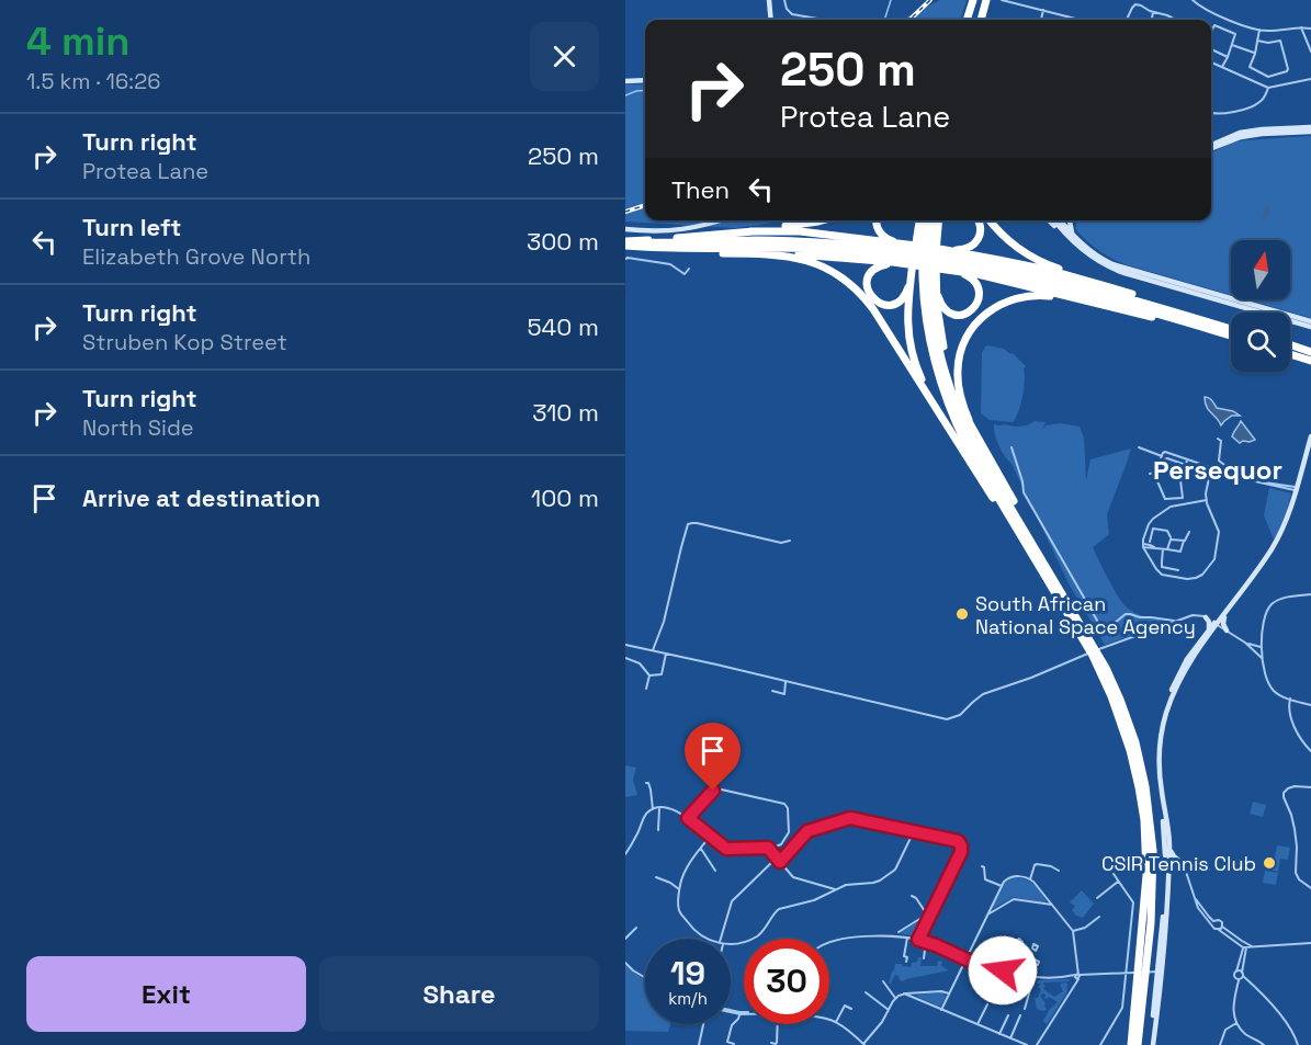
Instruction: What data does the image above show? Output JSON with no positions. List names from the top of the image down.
{
  "districts": ["Persequor"],
  "places": ["South African National Space Agency", "CSIR Tennis Club"],
  "north": "top",
  "page": {
    "heading": ["4 min", "1.5 km · 16:26"],
    "turn": ["250 m", "Protea Lane"],
    "list": [
      {
        "name": "Turn right",
        "note": "Protea Lane",
        "value": "250 m"
      },
      {
        "name": "Turn left",
        "note": "Elizabeth Grove North",
        "value": "300 m"
      },
      {
        "name": "Turn right",
        "note": "Struben Kop Street",
        "value": "540 m"
      },
      {
        "name": "Turn right",
        "note": "North Side",
        "value": "310 m"
      },
      {
        "name": "Arrive at destination",
        "value": "100 m"
      }
    ],
    "then": "Then",
    "speed": "19 km/h",
    "limit": "30",
    "buttons": ["Exit", "Share"]
  }
}
